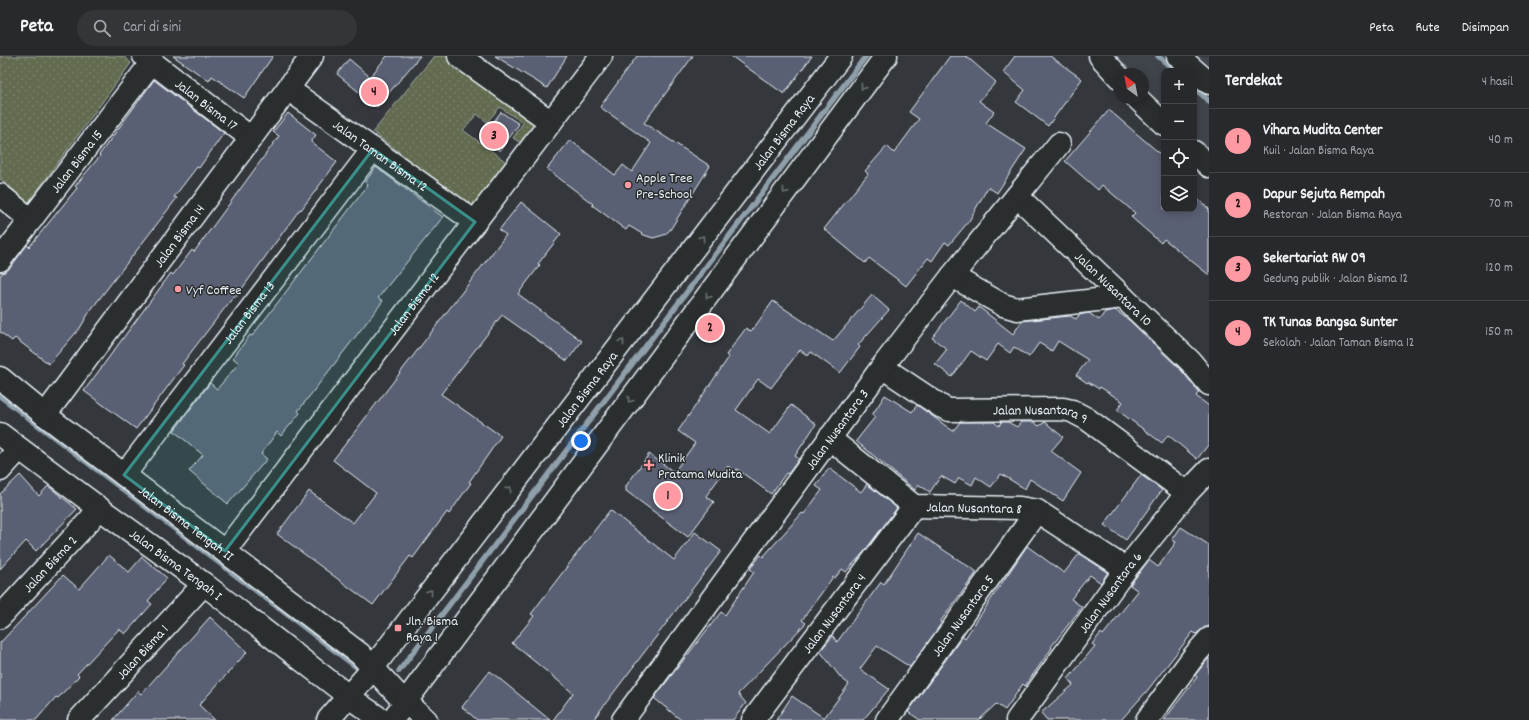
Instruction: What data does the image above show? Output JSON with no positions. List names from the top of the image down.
{
  "streets": {
    "street": [
      "Jalan Bisma 17",
      "Jalan Bisma Raya",
      "Jalan Taman Bisma 12",
      "Jalan Bisma 15",
      "Jalan Bisma 14",
      "Jalan Nusantara 10",
      "Jalan Bisma 12",
      "Jalan Bisma 13",
      "Jalan Nusantara 9",
      "Jalan Nusantara 3",
      "Jalan Nusantara 8",
      "Jalan Bisma Tengah II",
      "Jalan Bisma 2",
      "Jalan Bisma Tengah I",
      "Jalan Nusantara 6",
      "Jalan Nusantara 4",
      "Jalan Nusantara 5",
      "Jalan Bisma 1"
    ]
  },
  "crossings": [
    ["Jalan Bisma 17", "Jalan Bisma 15"],
    ["Jalan Bisma 17", "Jalan Bisma 14"],
    ["Jalan Bisma Raya", "Jalan Bisma Tengah II"],
    ["Jalan Bisma Raya", "Jalan Bisma Tengah I"],
    ["Jalan Taman Bisma 12", "Jalan Bisma 14"],
    ["Jalan Taman Bisma 12", "Jalan Bisma 12"],
    ["Jalan Taman Bisma 12", "Jalan Bisma 13"],
    ["Jalan Bisma 14", "Jalan Bisma Tengah II"],
    ["Jalan Nusantara 10", "Jalan Nusantara 3"],
    ["Jalan Bisma 12", "Jalan Bisma Tengah II"],
    ["Jalan Bisma 13", "Jalan Bisma Tengah II"],
    ["Jalan Nusantara 9", "Jalan Nusantara 3"],
    ["Jalan Nusantara 9", "Jalan Nusantara 6"],
    ["Jalan Nusantara 3", "Jalan Nusantara 8"],
    ["Jalan Nusantara 8", "Jalan Nusantara 6"],
    ["Jalan Nusantara 8", "Jalan Nusantara 4"],
    ["Jalan Nusantara 8", "Jalan Nusantara 5"],
    ["Jalan Bisma Tengah II", "Jalan Bisma Tengah I"],
    ["Jalan Bisma 2", "Jalan Bisma Tengah I"],
    ["Jalan Bisma Tengah I", "Jalan Bisma 1"]
  ],
  "places": {
    "other": ["Apple Tree Pre-School", "Vyf Coffee"],
    "health": ["Klinik Pratama Mudita"],
    "transit": ["Jln. Bisma Raya 1"]
  },
  "north": "top left",
  "page": {
    "header": "Peta",
    "search": "Cari di sini",
    "nav": ["Peta", "Rute", "Disimpan"],
    "heading": ["Terdekat", "4 hasil"],
    "map_buttons": ["+", "−"],
    "pins": [
      "4",
      "3",
      "2",
      "1"
    ],
    "list": [
      {
        "mark": "1",
        "name": "Vihara Mudita Center",
        "note": "Kuil · Jalan Bisma Raya",
        "value": "40 m"
      },
      {
        "mark": "2",
        "name": "Dapur Sejuta Rempah",
        "note": "Restoran · Jalan Bisma Raya",
        "value": "70 m"
      },
      {
        "mark": "3",
        "name": "Sekertariat RW 09",
        "note": "Gedung publik · Jalan Bisma 12",
        "value": "120 m"
      },
      {
        "mark": "4",
        "name": "TK Tunas Bangsa Sunter",
        "note": "Sekolah · Jalan Taman Bisma 12",
        "value": "150 m"
      }
    ]
  }
}
